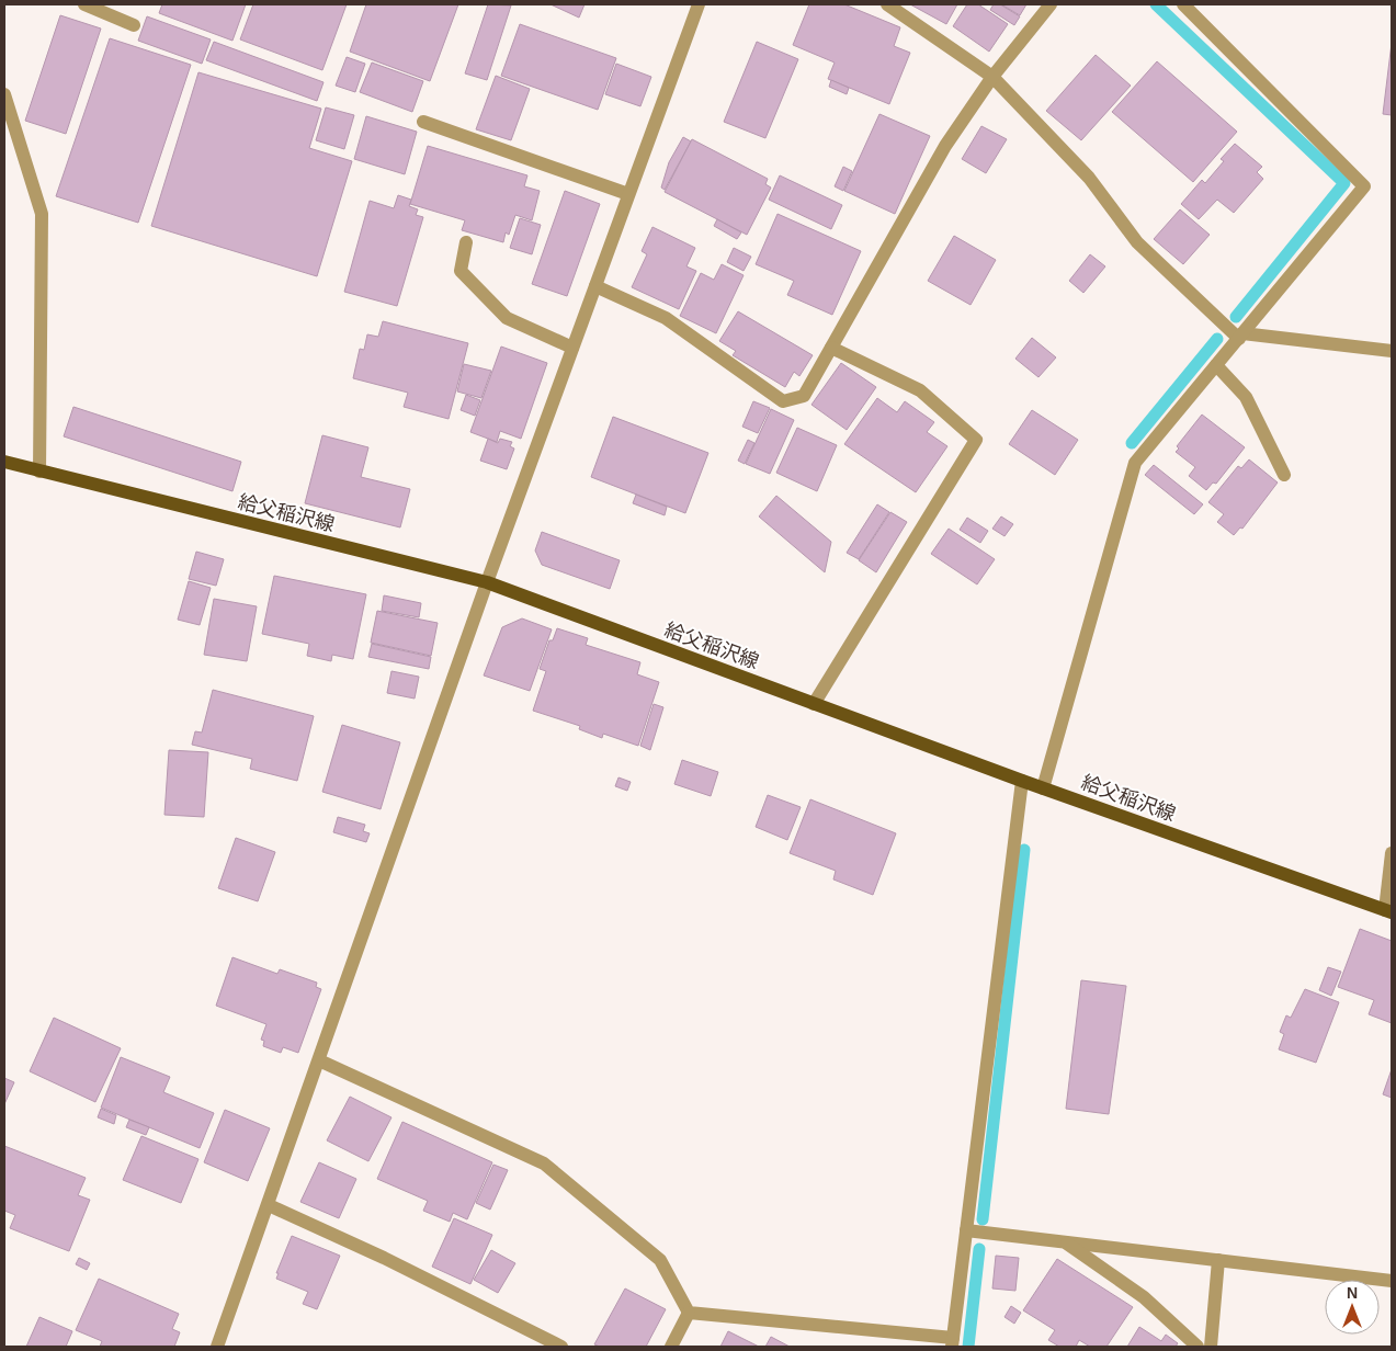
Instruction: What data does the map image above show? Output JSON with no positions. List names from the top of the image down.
{
  "streets": {
    "main road": ["給父稲沢線"]
  },
  "north": "top"
}
